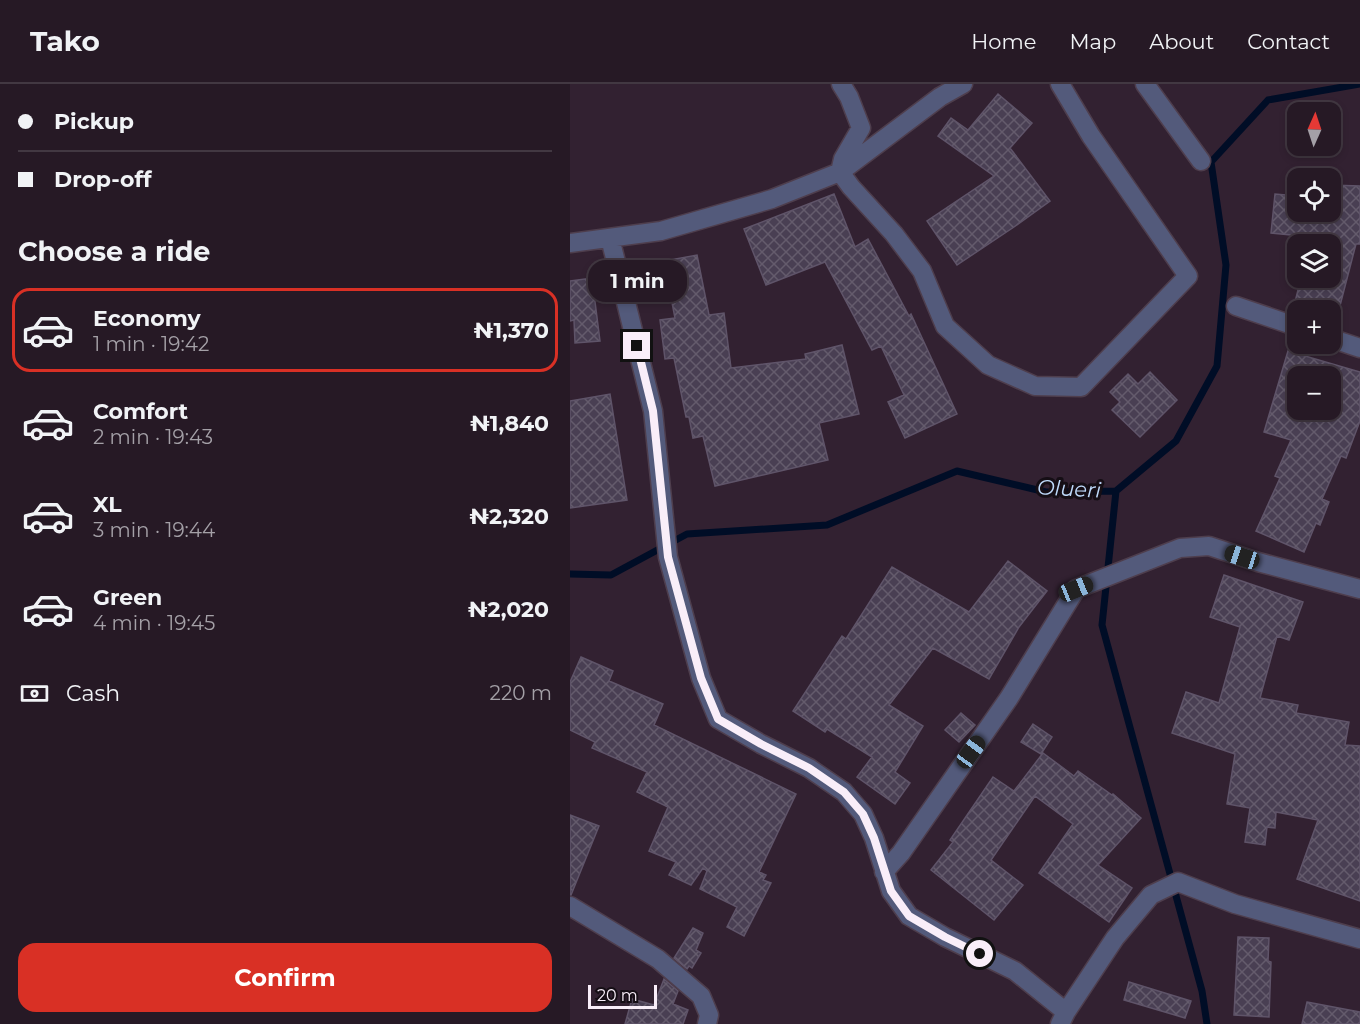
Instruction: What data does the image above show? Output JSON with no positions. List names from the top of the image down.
{
  "water": ["Olueri"],
  "scale_bar": "20 m",
  "north": "top",
  "page": {
    "header": "Tako",
    "nav": [
      "Home",
      "Map",
      "About",
      "Contact"
    ],
    "banner": ["Pickup", "Drop-off"],
    "map_buttons": ["+", "−"],
    "heading": "Choose a ride",
    "bubble": "1 min",
    "list": [
      {
        "name": "Economy",
        "note": "1 min · 19:42",
        "value": "₦1,370"
      },
      {
        "name": "Comfort",
        "note": "2 min · 19:43",
        "value": "₦1,840"
      },
      {
        "name": "XL",
        "note": "3 min · 19:44",
        "value": "₦2,320"
      },
      {
        "name": "Green",
        "note": "4 min · 19:45",
        "value": "₦2,020"
      }
    ],
    "pay": ["Cash", "220 m"],
    "buttons": "Confirm",
    "scale": "20 m"
  }
}
